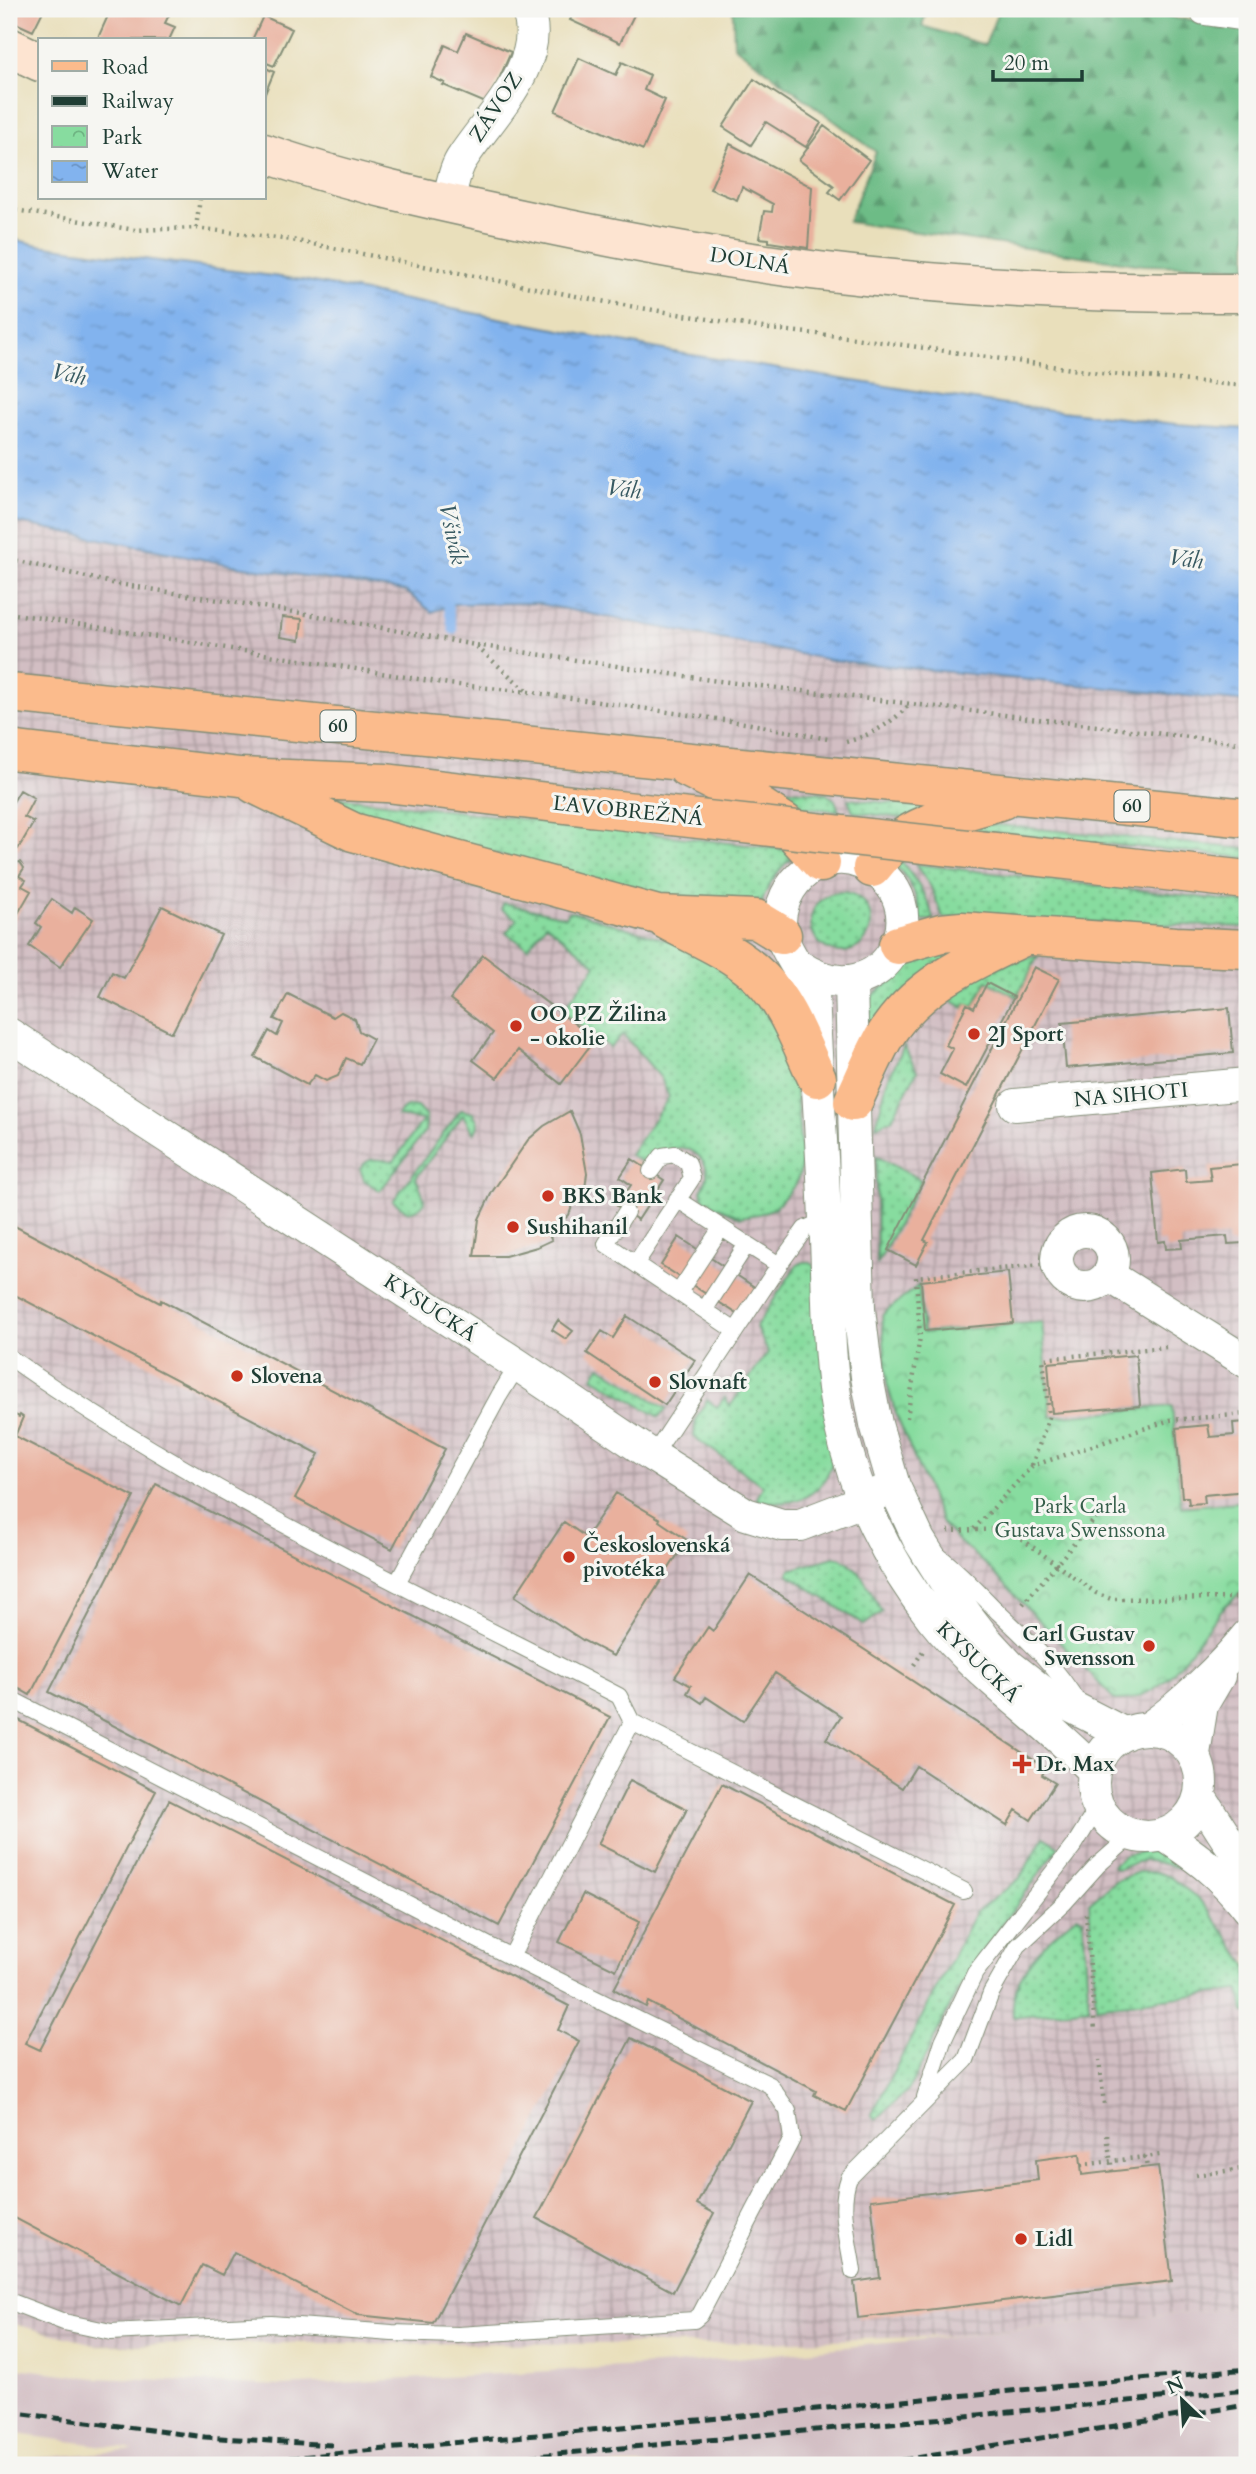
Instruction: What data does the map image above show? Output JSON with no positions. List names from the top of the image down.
{
  "streets": {
    "main road": ["DOLNÁ", "60", "ĽAVOBREŽNÁ"],
    "street": ["ZÁVOZ", "NA SIHOTI", "KYSUCKÁ"]
  },
  "crossings": [
    ["ZÁVOZ", "DOLNÁ"]
  ],
  "water": ["Váh", "Všivák"],
  "parks": ["Park Carla Gustava Swenssona"],
  "places": {
    "other": [
      "OO PZ Žilina - okolie",
      "2J Sport",
      "BKS Bank",
      "Sushihanil",
      "Slovena",
      "Slovnaft",
      "Československá pivotéka",
      "Carl Gustav Swensson",
      "Lidl"
    ],
    "health": ["Dr. Max"]
  },
  "legend": [
    "Road",
    "Railway",
    "Park",
    "Water"
  ],
  "scale_bar": "20 m",
  "north": "top left"
}
